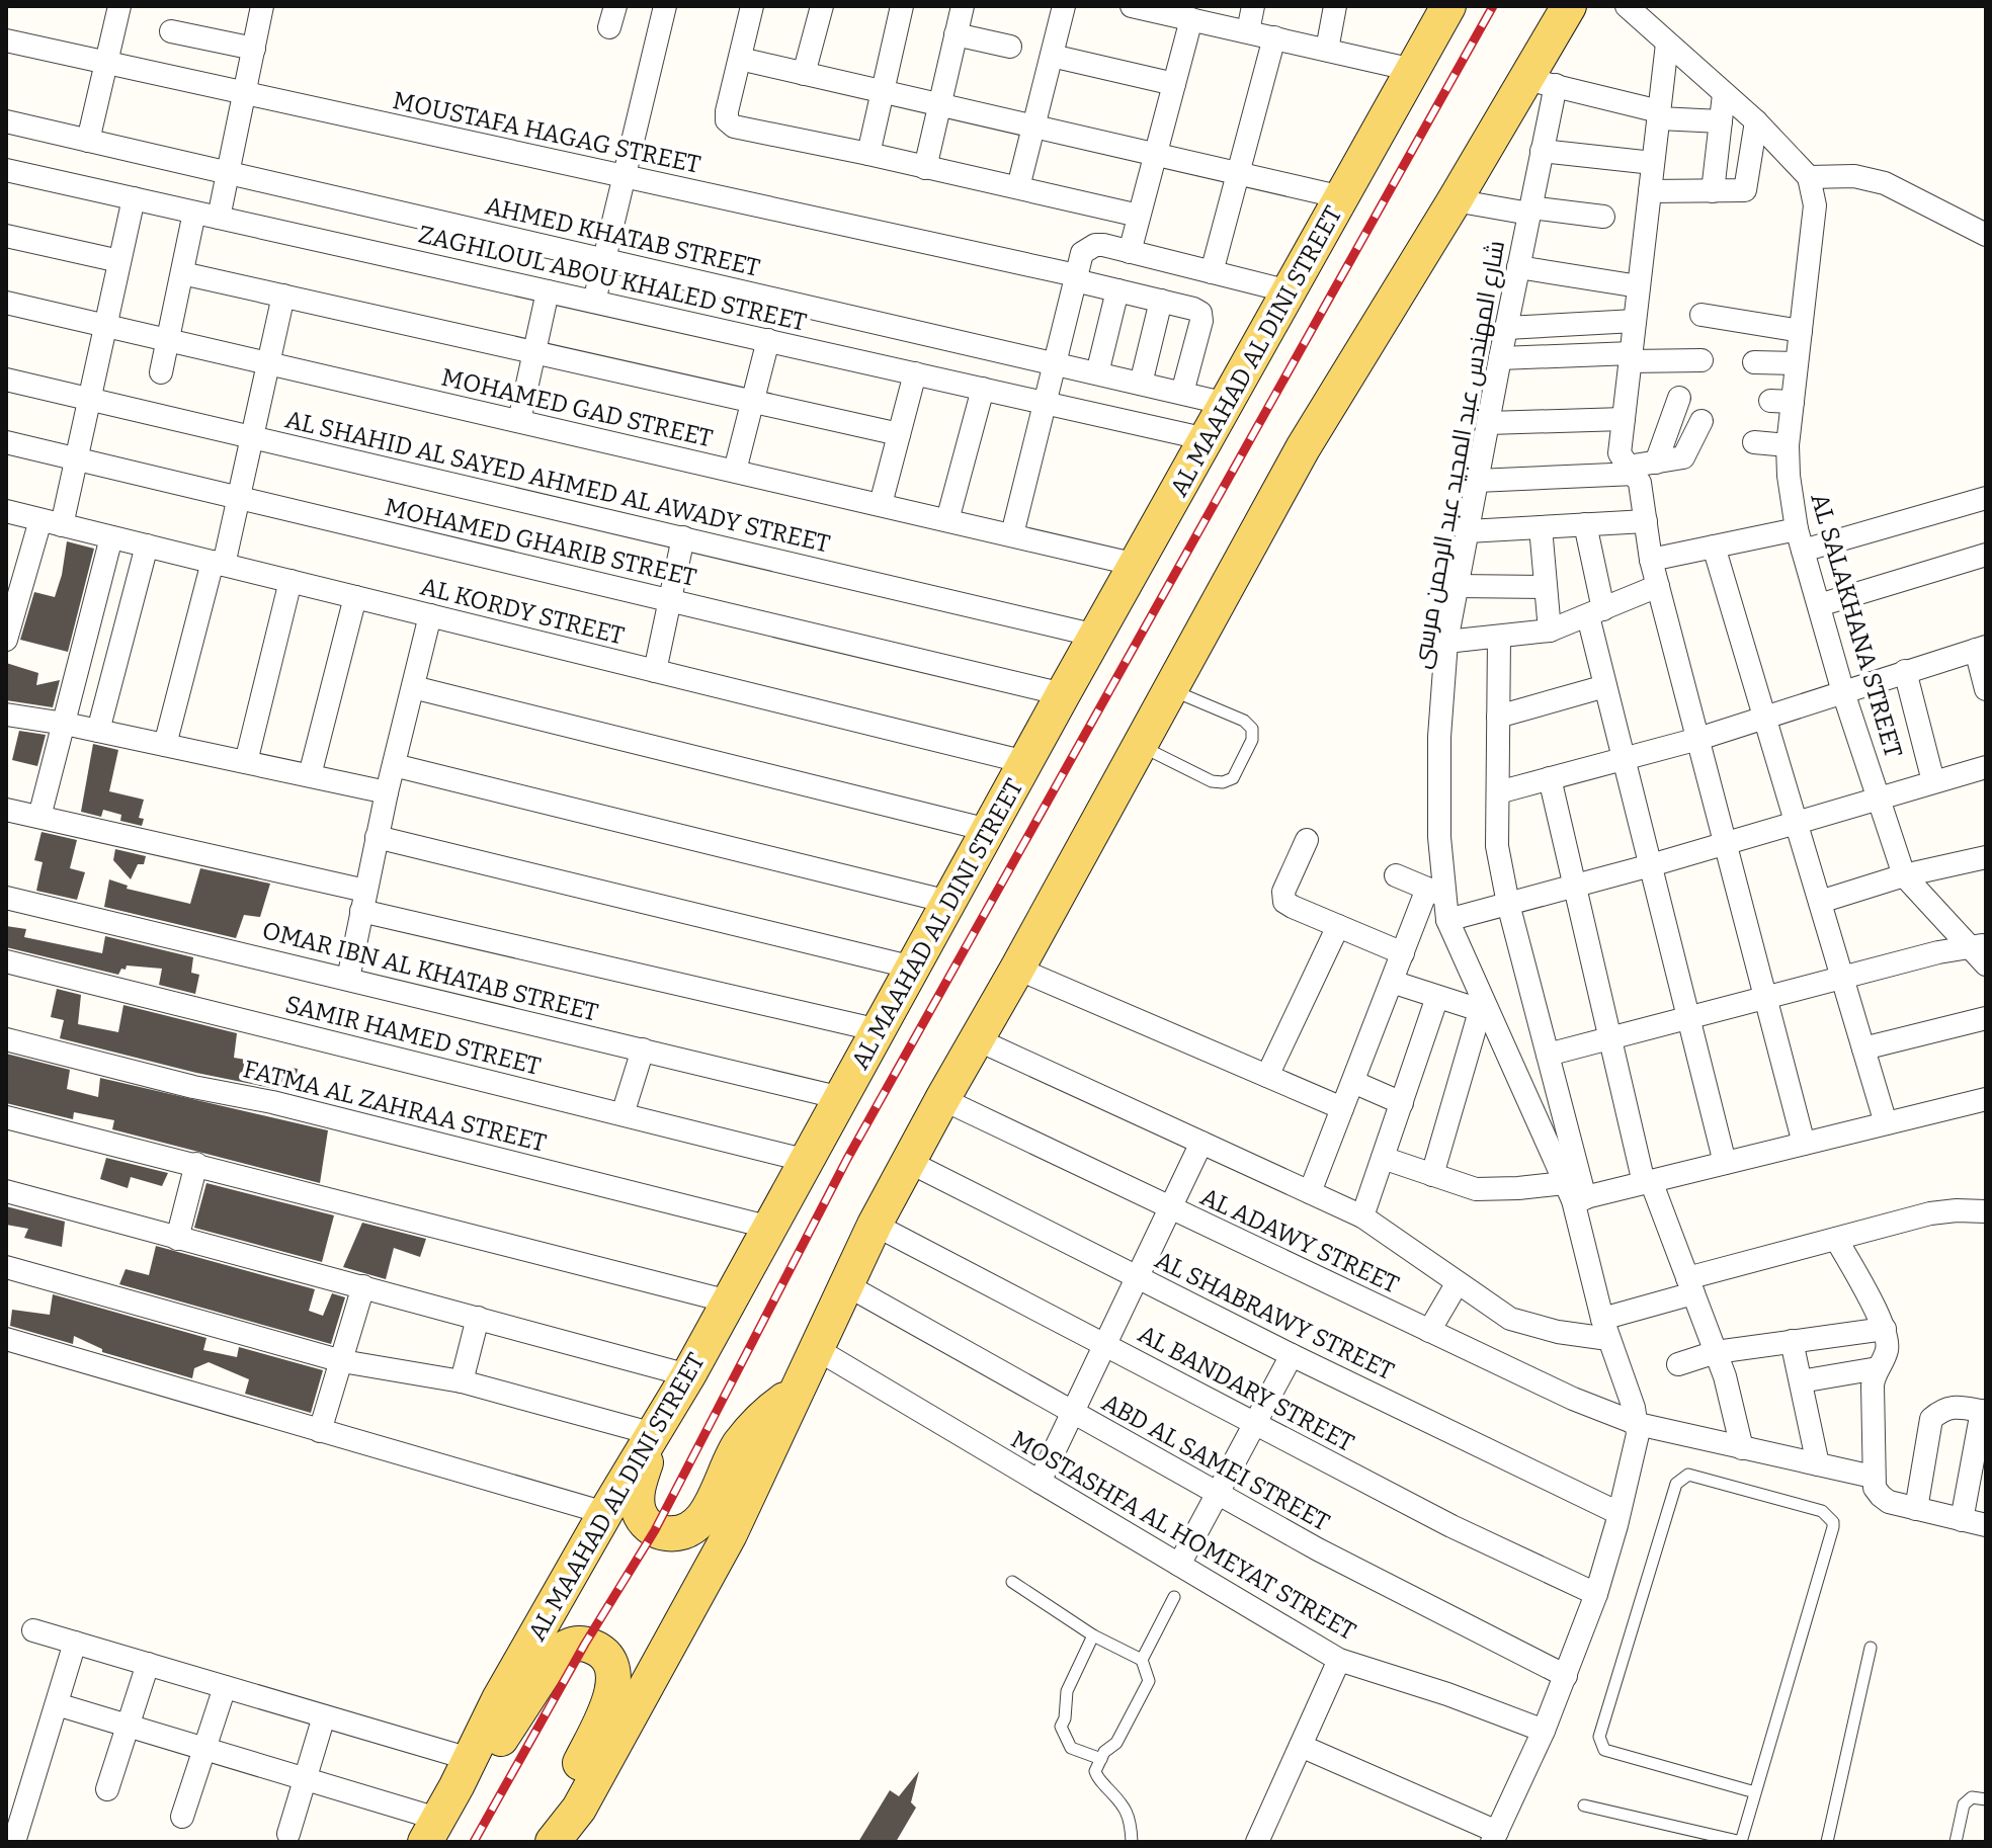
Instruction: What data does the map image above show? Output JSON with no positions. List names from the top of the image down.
{
  "streets": {
    "main road": ["AL MAAHAD AL DINI STREET"],
    "street": [
      "MOUSTAFA HAGAG STREET",
      "AHMED KHATAB STREET",
      "ZAGHLOUL ABOU KHALED STREET",
      "MOHAMED GAD STREET",
      "شارع المهندس عبد المجيد عبد الرحمن مرسى",
      "AL SHAHID AL SAYED AHMED AL AWADY STREET",
      "MOHAMED GHARIB STREET",
      "AL KORDY STREET",
      "AL SALAKHANA STREET",
      "OMAR IBN AL KHATAB STREET",
      "SAMIR HAMED STREET",
      "FATMA AL ZAHRAA STREET",
      "AL ADAWY STREET",
      "AL SHABRAWY STREET",
      "AL BANDARY STREET",
      "ABD AL SAMEI STREET",
      "MOSTASHFA AL HOMEYAT STREET"
    ]
  },
  "crossings": [
    ["MOUSTAFA HAGAG STREET", "AHMED KHATAB STREET"],
    ["AHMED KHATAB STREET", "AL MAAHAD AL DINI STREET"],
    ["ZAGHLOUL ABOU KHALED STREET", "AL MAAHAD AL DINI STREET"],
    ["AL MAAHAD AL DINI STREET", "MOHAMED GAD STREET"],
    ["AL MAAHAD AL DINI STREET", "AL SHAHID AL SAYED AHMED AL AWADY STREET"],
    ["AL MAAHAD AL DINI STREET", "MOHAMED GHARIB STREET"],
    ["AL MAAHAD AL DINI STREET", "AL KORDY STREET"],
    ["AL MAAHAD AL DINI STREET", "OMAR IBN AL KHATAB STREET"],
    ["AL MAAHAD AL DINI STREET", "SAMIR HAMED STREET"],
    ["AL MAAHAD AL DINI STREET", "FATMA AL ZAHRAA STREET"],
    ["شارع المهندس عبد المجيد عبد الرحمن مرسى", "AL ADAWY STREET"],
    ["شارع المهندس عبد المجيد عبد الرحمن مرسى", "AL SHABRAWY STREET"],
    ["شارع المهندس عبد المجيد عبد الرحمن مرسى", "AL BANDARY STREET"],
    ["شارع المهندس عبد المجيد عبد الرحمن مرسى", "ABD AL SAMEI STREET"],
    ["شارع المهندس عبد المجيد عبد الرحمن مرسى", "MOSTASHFA AL HOMEYAT STREET"]
  ]
}
